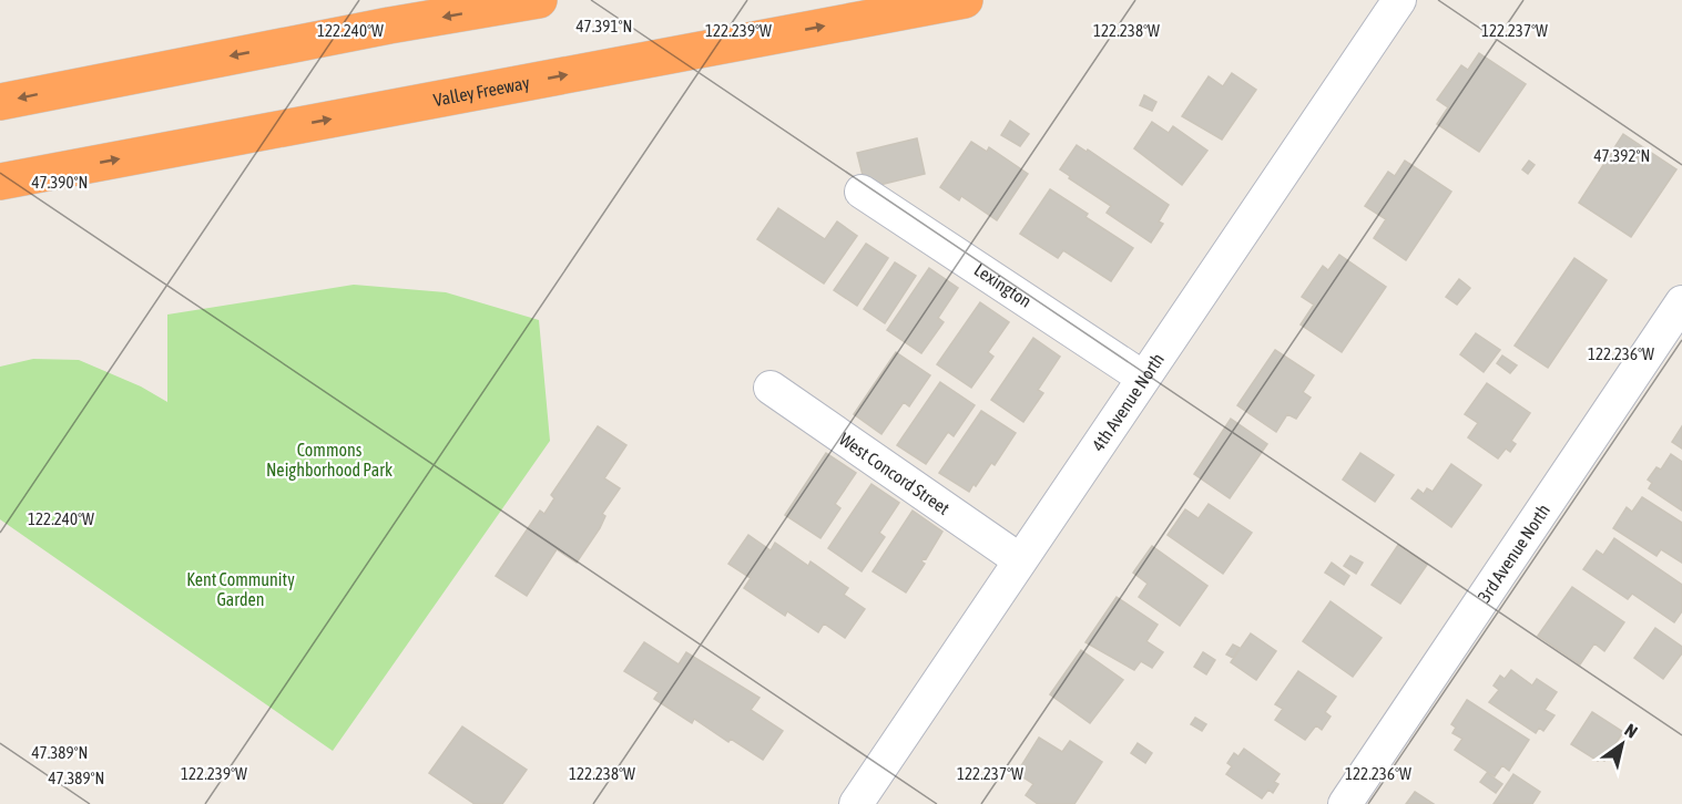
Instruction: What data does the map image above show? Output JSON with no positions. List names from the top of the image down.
{
  "streets": {
    "highway": ["Valley Freeway"],
    "street": [
      "Lexington",
      "4th Avenue North",
      "West Concord Street",
      "3rd Avenue North"
    ]
  },
  "crossings": [
    ["Lexington", "4th Avenue North"],
    ["4th Avenue North", "West Concord Street"]
  ],
  "parks": ["Commons Neighborhood Park", "Kent Community Garden"],
  "north": "top right",
  "coordinates": [
    "47.391°N",
    "122.240°W",
    "122.239°W",
    "122.238°W",
    "122.237°W",
    "47.392°N",
    "47.390°N",
    "122.236°W",
    "47.389°N"
  ]
}
